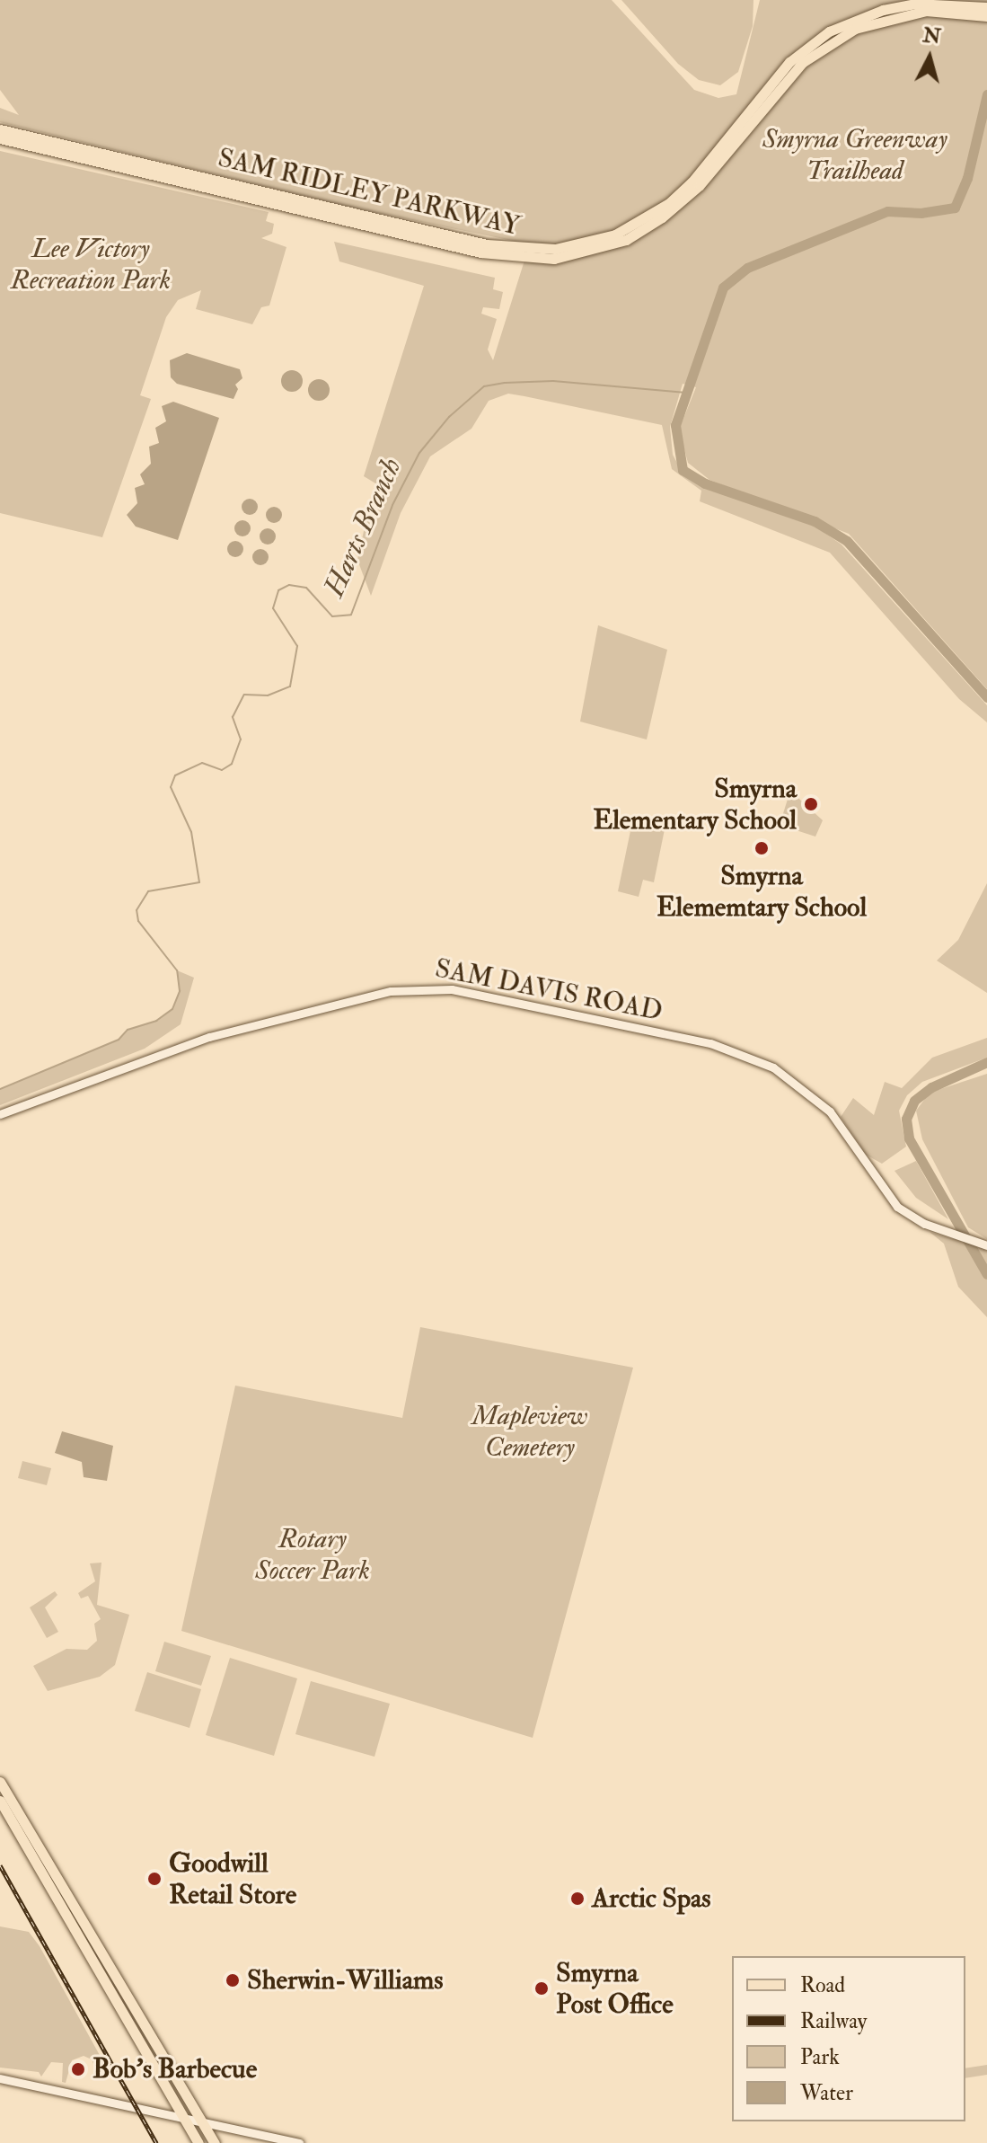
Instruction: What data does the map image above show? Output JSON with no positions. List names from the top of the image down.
{
  "streets": {
    "main road": ["SAM RIDLEY PARKWAY"],
    "street": ["SAM DAVIS ROAD"]
  },
  "water": ["Harts Branch"],
  "parks": [
    "Smyrna Greenway Trailhead",
    "Lee Victory Recreation Park",
    "Mapleview Cemetery",
    "Rotary Soccer Park"
  ],
  "places": [
    "Smyrna Elementary School",
    "Smyrna Elememtary School",
    "Goodwill Retail Store",
    "Arctic Spas",
    "Sherwin-Williams",
    "Smyrna Post Office",
    "Bob's Barbecue"
  ],
  "legend": [
    "Road",
    "Railway",
    "Park",
    "Water"
  ],
  "north": "top"
}
